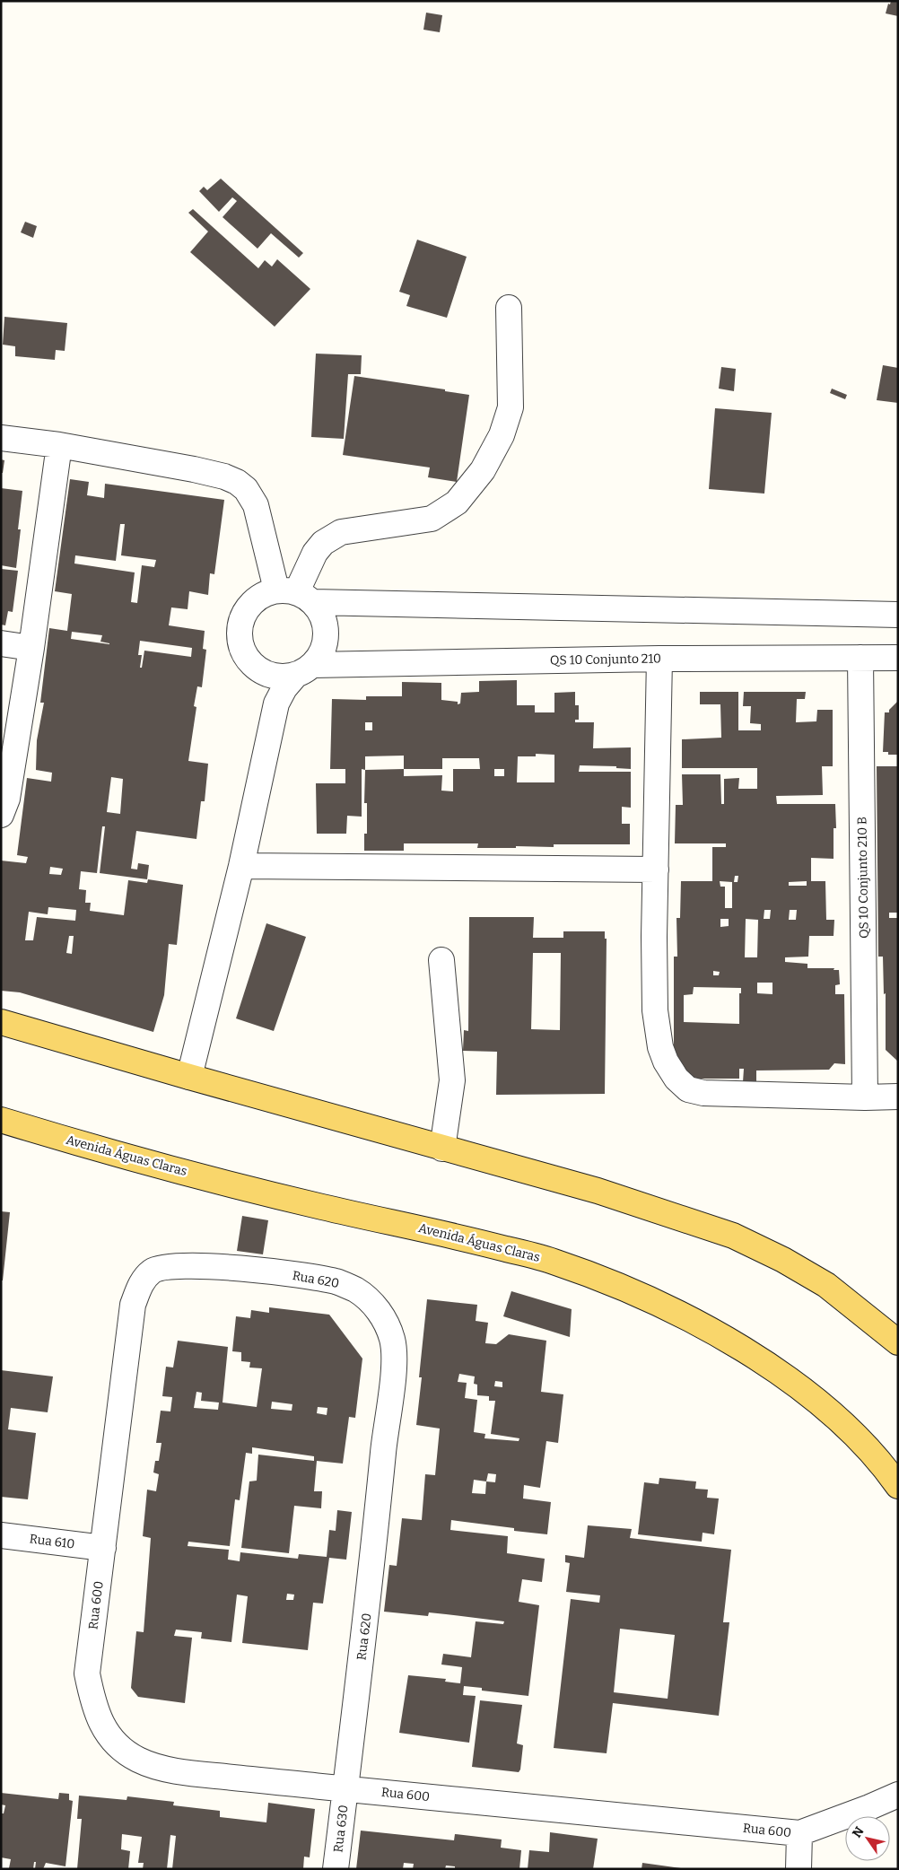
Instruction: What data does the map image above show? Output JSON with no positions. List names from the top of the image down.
{
  "streets": {
    "main road": ["Avenida Águas Claras"],
    "street": [
      "QS 10 Conjunto 210",
      "QS 10 Conjunto 210 B",
      "Rua 620",
      "Rua 610",
      "Rua 600",
      "Rua 630"
    ]
  },
  "crossings": [
    ["QS 10 Conjunto 210", "QS 10 Conjunto 210 B"],
    ["Rua 620", "Rua 610"],
    ["Rua 620", "Rua 600"],
    ["Rua 620", "Rua 630"],
    ["Rua 610", "Rua 600"],
    ["Rua 600", "Rua 630"]
  ],
  "north": "top left"
}
